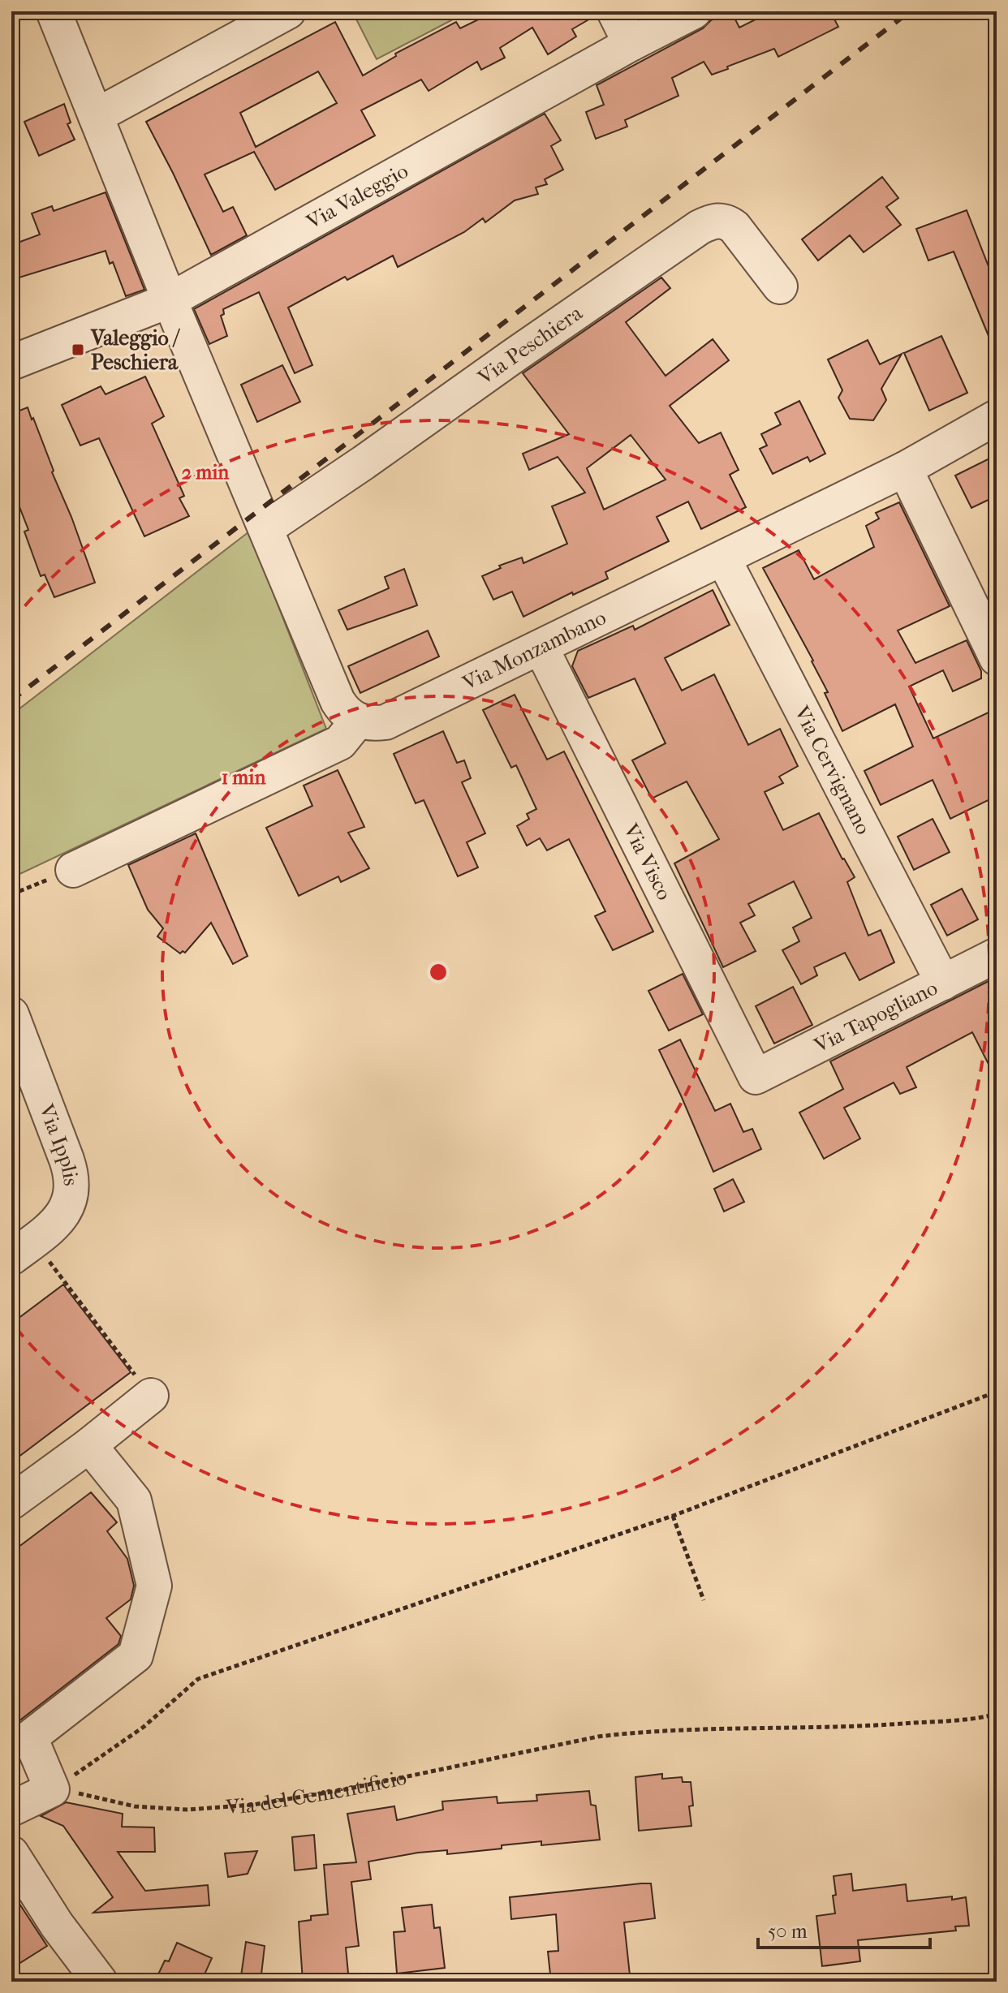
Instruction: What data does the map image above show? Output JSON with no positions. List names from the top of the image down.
{
  "streets": {
    "street": [
      "Via Valeggio",
      "Via Peschiera",
      "Via Monzambano",
      "Via Cervignano",
      "Via Visco",
      "Via Tapogliano",
      "Via Ipplis"
    ],
    "path": ["Via del Cementificio"]
  },
  "crossings": [
    ["Via Monzambano", "Via Cervignano"],
    ["Via Monzambano", "Via Visco"],
    ["Via Cervignano", "Via Tapogliano"],
    ["Via Visco", "Via Tapogliano"]
  ],
  "places": {
    "transit": ["Valeggio / Peschiera"]
  },
  "scale_bar": "50 m",
  "rings": ["2 min", "1 min"]
}
